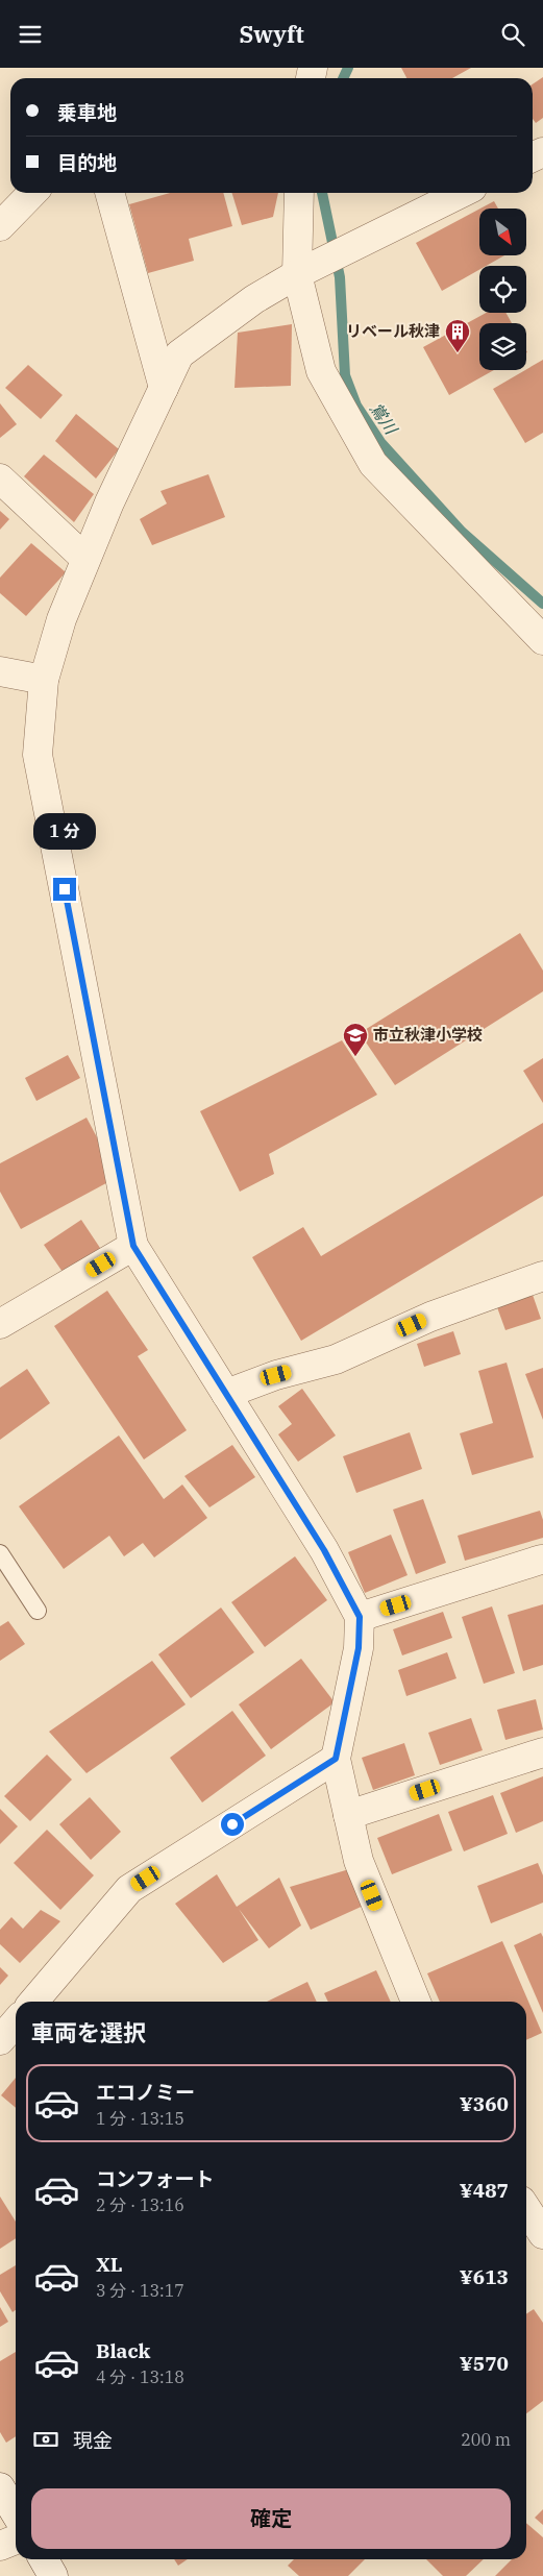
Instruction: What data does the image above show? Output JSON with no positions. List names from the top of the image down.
{
  "water": ["鴬川"],
  "places": {
    "building": ["リベール秋津"],
    "school or university": ["市立秋津小学校"]
  },
  "north": "bottom right",
  "page": {
    "header": "Swyft",
    "banner": ["乗車地", "目的地"],
    "bubble": "1 分",
    "heading": "車両を選択",
    "list": [
      {
        "name": "エコノミー",
        "note": "1 分 · 13:15",
        "value": "¥360"
      },
      {
        "name": "コンフォート",
        "note": "2 分 · 13:16",
        "value": "¥487"
      },
      {
        "name": "XL",
        "note": "3 分 · 13:17",
        "value": "¥613"
      },
      {
        "name": "Black",
        "note": "4 分 · 13:18",
        "value": "¥570"
      }
    ],
    "pay": ["現金", "200 m"],
    "buttons": "確定"
  }
}
